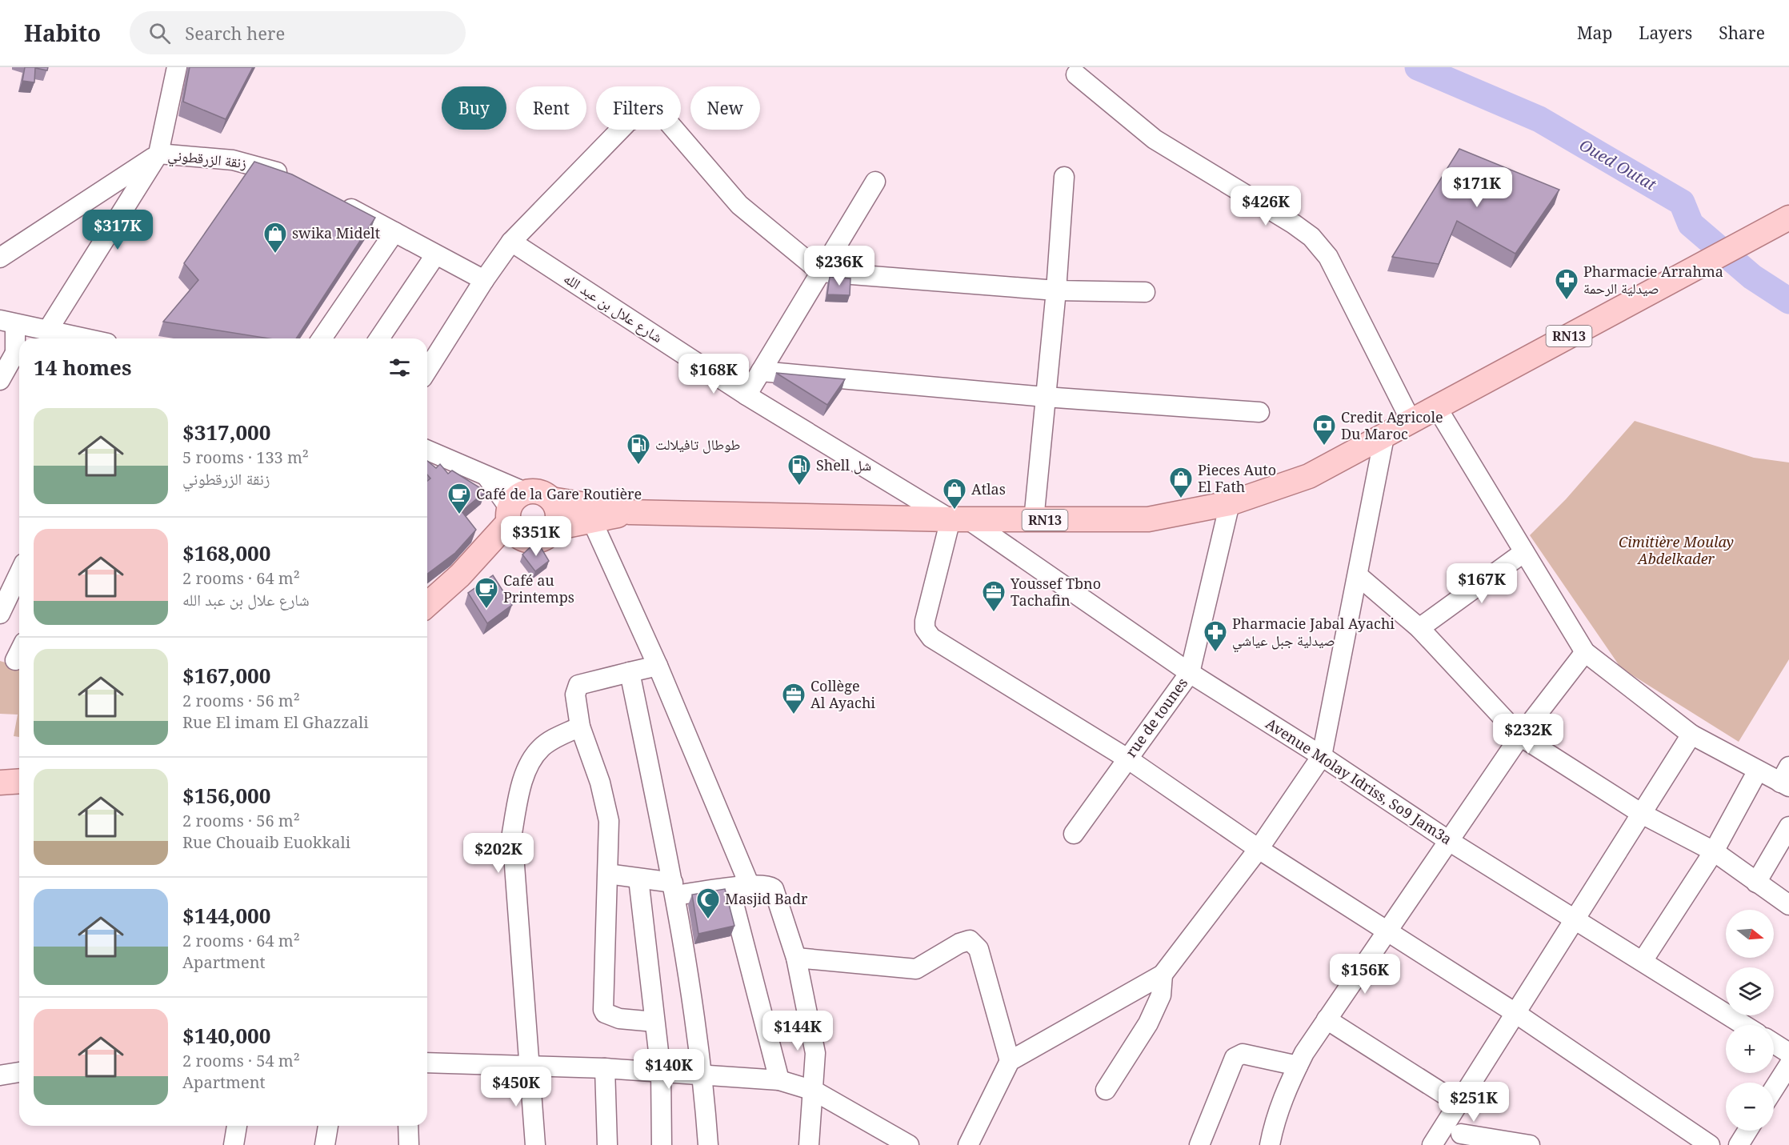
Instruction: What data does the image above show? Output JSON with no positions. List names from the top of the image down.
{
  "streets": {
    "main road": ["RN13"],
    "street": [
      "زنقة الزرقطوني",
      "شارع علال بن عبد الله",
      "rue de tounes",
      "Avenue Molay Idriss, So9 Jam3a"
    ]
  },
  "crossings": [
    ["شارع علال بن عبد الله", "RN13"],
    ["شارع علال بن عبد الله", "Avenue Molay Idriss, So9 Jam3a"],
    ["RN13", "rue de tounes"],
    ["RN13", "Avenue Molay Idriss, So9 Jam3a"],
    ["rue de tounes", "Avenue Molay Idriss, So9 Jam3a"]
  ],
  "water": ["Oued Outat"],
  "parks": ["Cimitière Moulay Abdelkader"],
  "places": {
    "shop": ["swika Midelt", "Pieces Auto El Fath", "Atlas"],
    "pharmacy": ["Pharmacie Arrahma صيدلية الرحمة", "Pharmacie Jabal Ayachi صيدلية جبل عياشي"],
    "bank": ["Credit Agricole Du Maroc"],
    "fuel station": ["طوطال تافيلالت", "Shell شل"],
    "cafe": ["Café de la Gare Routière", "Café au Printemps"],
    "office": ["Youssef Tbno Tachafin", "Collège Al Ayachi"],
    "mosque": ["Masjid Badr"]
  },
  "north": "right",
  "page": {
    "header": "Habito",
    "search": "Search here",
    "nav": ["Map", "Layers", "Share"],
    "chip": [
      "Buy",
      "Rent",
      "Filters",
      "New"
    ],
    "price": [
      "$171K",
      "$426K",
      "$317K",
      "$236K",
      "$168K",
      "$351K",
      "$167K",
      "$232K",
      "$202K",
      "$156K",
      "$144K",
      "$140K",
      "$450K",
      "$251K"
    ],
    "heading": "14 homes",
    "list": [
      {
        "name": "$317,000",
        "note": "5 rooms · 133 m² · زنقة الزرقطوني"
      },
      {
        "name": "$168,000",
        "note": "2 rooms · 64 m² · شارع علال بن عبد الله"
      },
      {
        "name": "$167,000",
        "note": "2 rooms · 56 m² · Rue El imam El Ghazzali"
      },
      {
        "name": "$156,000",
        "note": "2 rooms · 56 m² · Rue Chouaib Euokkali"
      },
      {
        "name": "$144,000",
        "note": "2 rooms · 64 m² · Apartment"
      },
      {
        "name": "$140,000",
        "note": "2 rooms · 54 m² · Apartment"
      }
    ],
    "map_buttons": ["+", "−"]
  }
}
